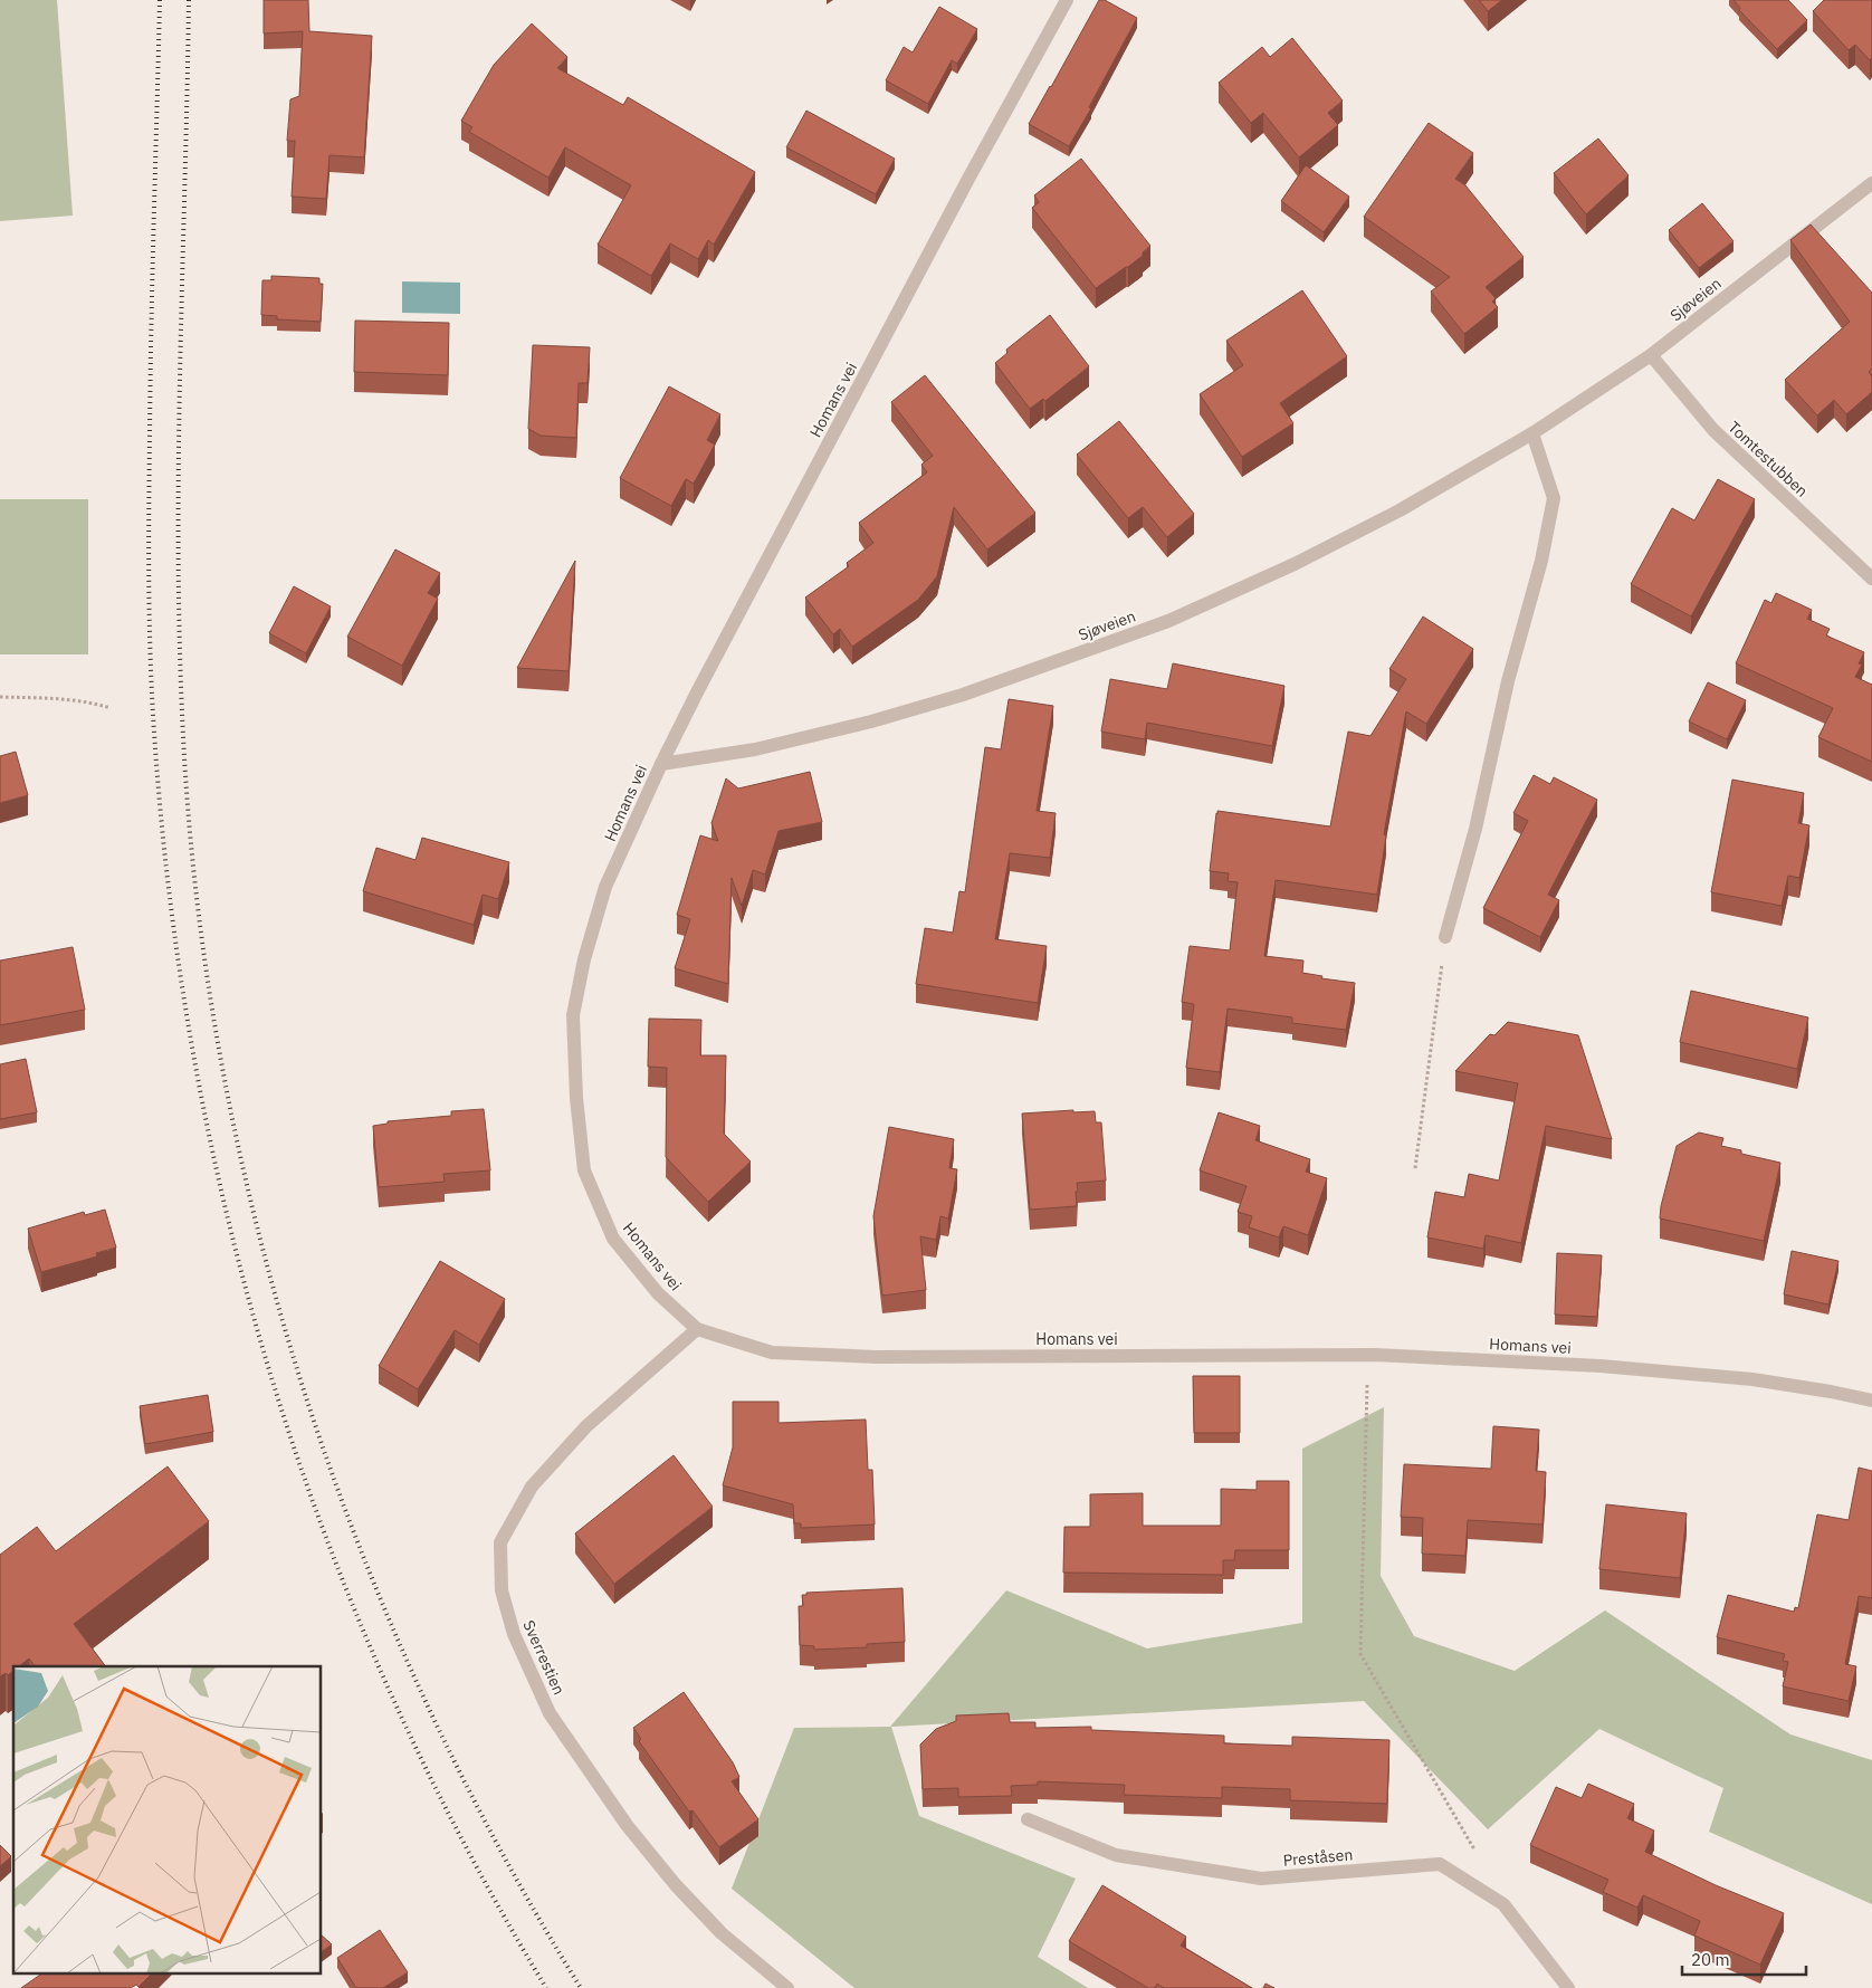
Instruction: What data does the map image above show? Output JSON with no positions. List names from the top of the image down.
{
  "streets": {
    "street": [
      "Sjøveien",
      "Homans vei",
      "Tomtestubben",
      "Sverrestien",
      "Preståsen"
    ]
  },
  "crossings": [
    ["Sjøveien", "Homans vei"],
    ["Sjøveien", "Tomtestubben"],
    ["Homans vei", "Sverrestien"]
  ],
  "scale_bar": "20 m"
}
